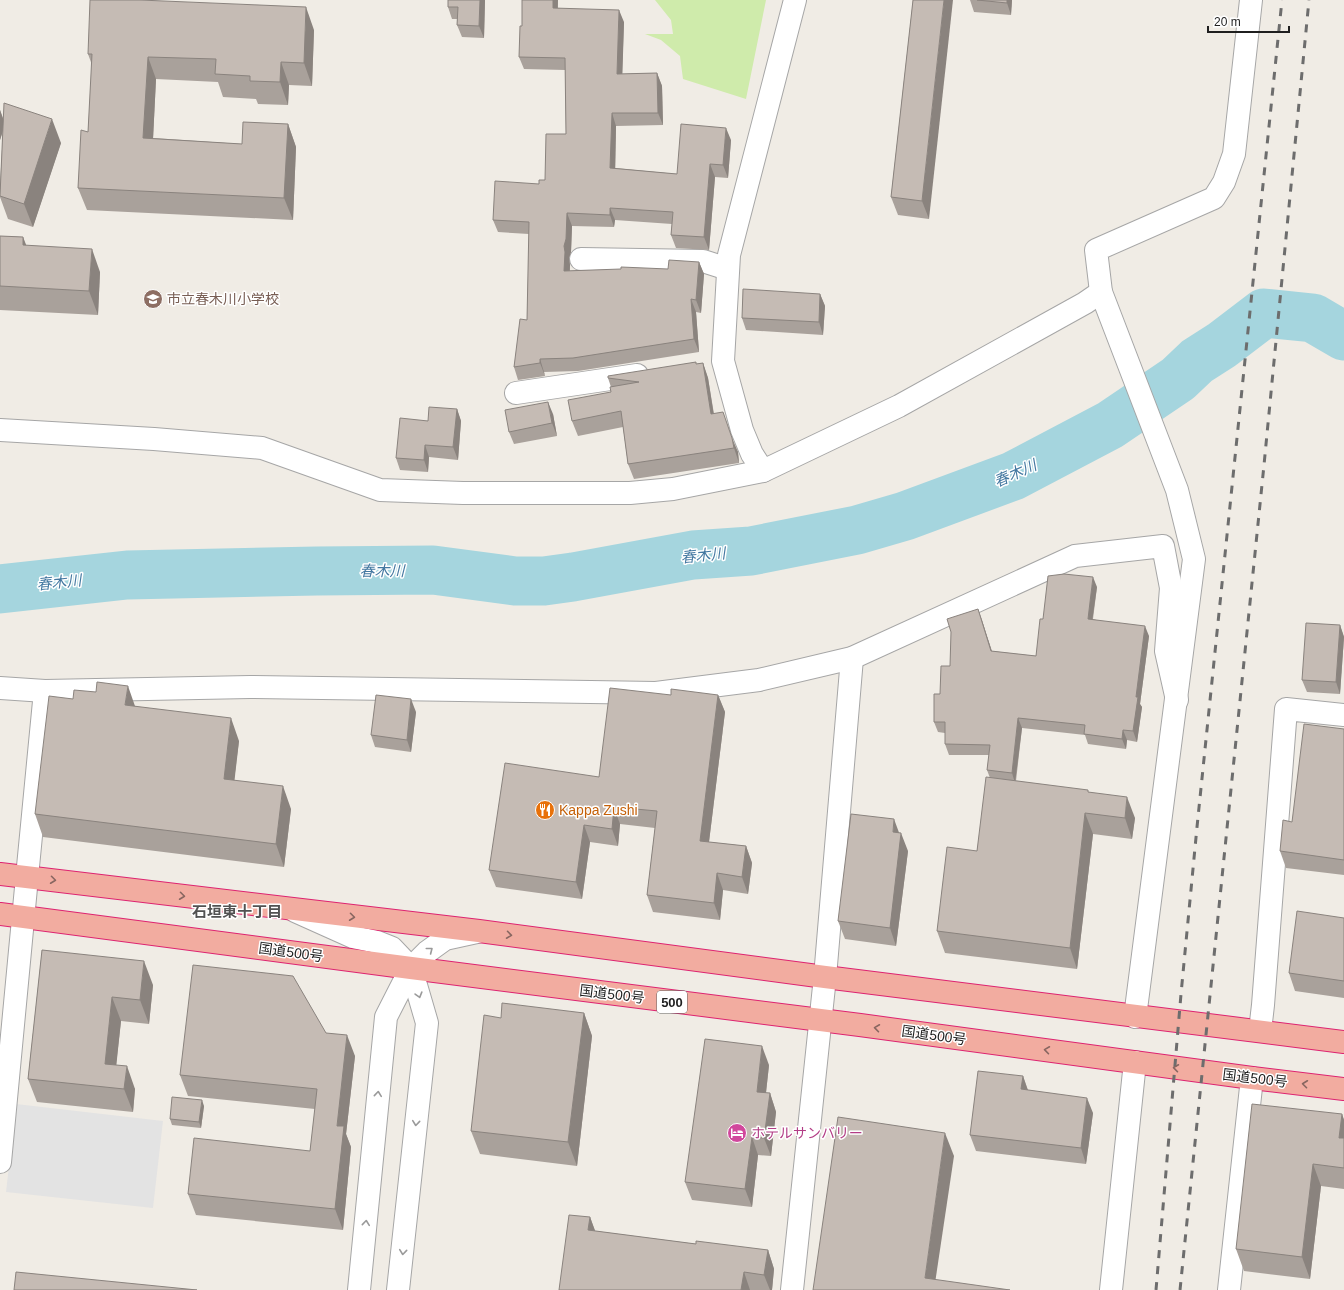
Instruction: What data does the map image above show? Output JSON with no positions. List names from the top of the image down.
{
  "streets": {
    "highway": ["国道500号", "500"]
  },
  "districts": ["石垣東十丁目"],
  "water": ["春木川"],
  "places": {
    "school or university": ["市立春木川小学校"],
    "restaurant": ["Kappa Zushi"],
    "hotel": ["ホテルサンバリー"]
  },
  "scale_bar": "20 m"
}
